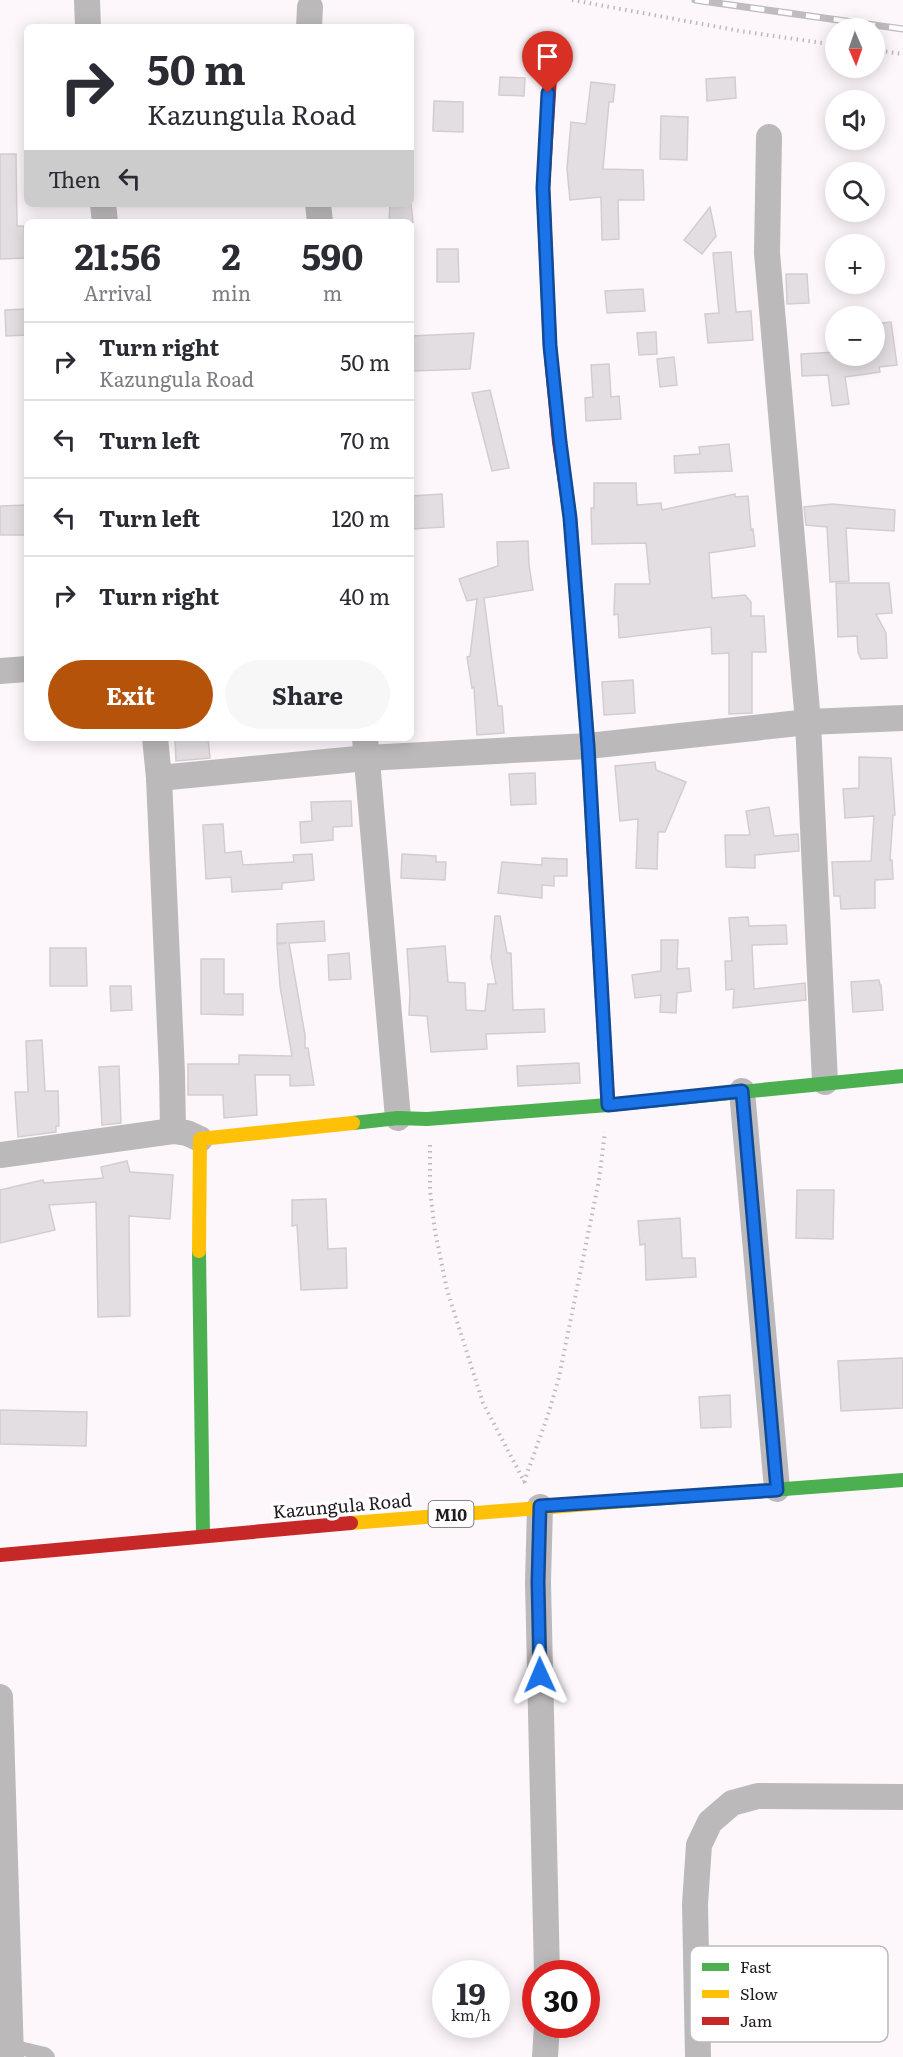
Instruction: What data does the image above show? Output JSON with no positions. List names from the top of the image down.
{
  "streets": {
    "main road": ["Kazungula Road", "M10"]
  },
  "legend": ["Fast", "Slow", "Jam"],
  "north": "bottom",
  "page": {
    "map_buttons": ["+", "−"],
    "turn": ["50 m", "Kazungula Road"],
    "then": "Then",
    "eta": [
      "21:56",
      "Arrival",
      "2",
      "min",
      "590",
      "m"
    ],
    "list": [
      {
        "name": "Turn right",
        "note": "Kazungula Road",
        "value": "50 m"
      },
      {
        "name": "Turn left",
        "value": "70 m"
      },
      {
        "name": "Turn left",
        "value": "120 m"
      },
      {
        "name": "Turn right",
        "value": "40 m"
      }
    ],
    "buttons": ["Exit", "Share"],
    "speed": "19 km/h",
    "limit": "30"
  }
}
